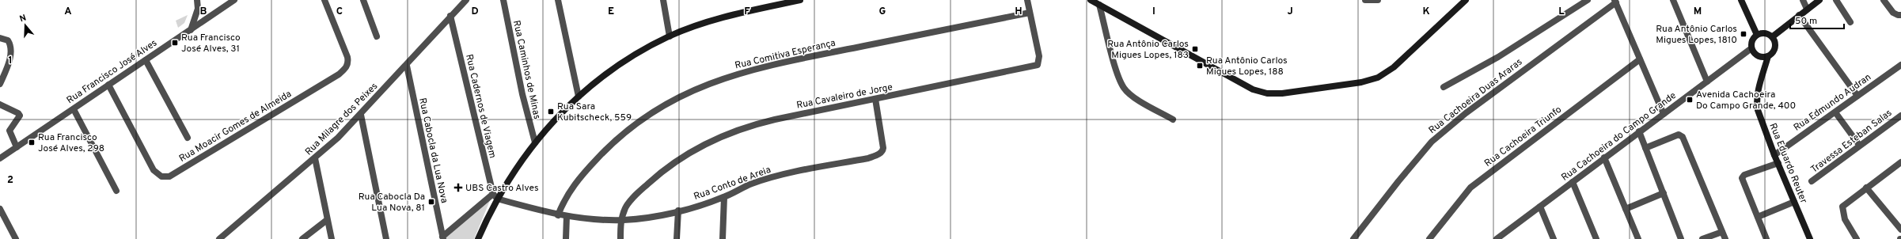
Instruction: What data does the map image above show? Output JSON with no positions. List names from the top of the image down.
{
  "streets": {
    "street": [
      "Rua Comitiva Esperança",
      "Rua Caminhos de Minas",
      "Rua Francisco José Alves",
      "Rua Cavaleiro de Jorge",
      "Rua Cachoeira Duas Araras",
      "Rua Edmundo Audran",
      "Rua Cadernos de Viagem",
      "Rua Milagre dos Peixes",
      "Rua Moacir Gomes de Almeida",
      "Rua Cachoeira Triunfo",
      "Rua Cachoeira do Campo Grande",
      "Travessa Esteban Salas",
      "Rua Cabocla da Lua Nova",
      "Rua Eduardo Reuter",
      "Rua Conto de Areia"
    ]
  },
  "crossings": [
    ["Rua Comitiva Esperança", "Rua Cavaleiro de Jorge"],
    ["Rua Comitiva Esperança", "Rua Conto de Areia"],
    ["Rua Francisco José Alves", "Rua Moacir Gomes de Almeida"],
    ["Rua Cavaleiro de Jorge", "Rua Conto de Areia"],
    ["Rua Edmundo Audran", "Rua Eduardo Reuter"],
    ["Rua Cadernos de Viagem", "Rua Milagre dos Peixes"],
    ["Rua Cadernos de Viagem", "Rua Conto de Areia"],
    ["Rua Milagre dos Peixes", "Rua Cabocla da Lua Nova"],
    ["Rua Cachoeira do Campo Grande", "Rua Eduardo Reuter"]
  ],
  "places": {
    "transit": [
      "Rua Antônio Carlos Migues Lopes, 1810",
      "Rua Francisco José Alves, 31",
      "Rua Antônio Carlos Migues Lopes, 183",
      "Rua Antônio Carlos Migues Lopes, 188",
      "Avenida Cachoeira Do Campo Grande, 400",
      "Rua Sara Kubitscheck, 559",
      "Rua Francisco José Alves, 298",
      "Rua Cabocla Da Lua Nova, 81"
    ],
    "health": ["UBS Castro Alves"]
  },
  "scale_bar": "50 m",
  "north": "top",
  "grid": {
    "columns": [
      "A",
      "B",
      "C",
      "D",
      "E",
      "F",
      "G",
      "H",
      "I",
      "J",
      "K",
      "L",
      "M"
    ],
    "rows": ["1", "2"]
  }
}
